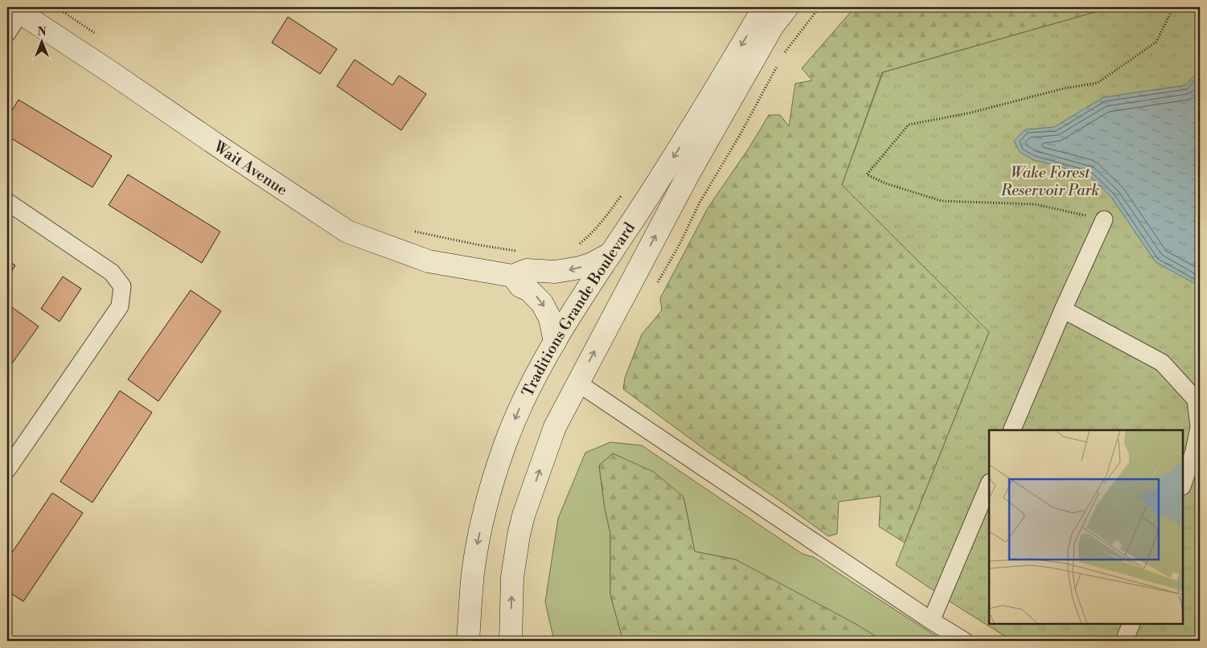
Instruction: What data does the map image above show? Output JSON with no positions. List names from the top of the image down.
{
  "streets": {
    "main road": ["Wait Avenue", "Traditions Grande Boulevard"]
  },
  "parks": ["Wake Forest Reservoir Park"],
  "north": "top"
}
